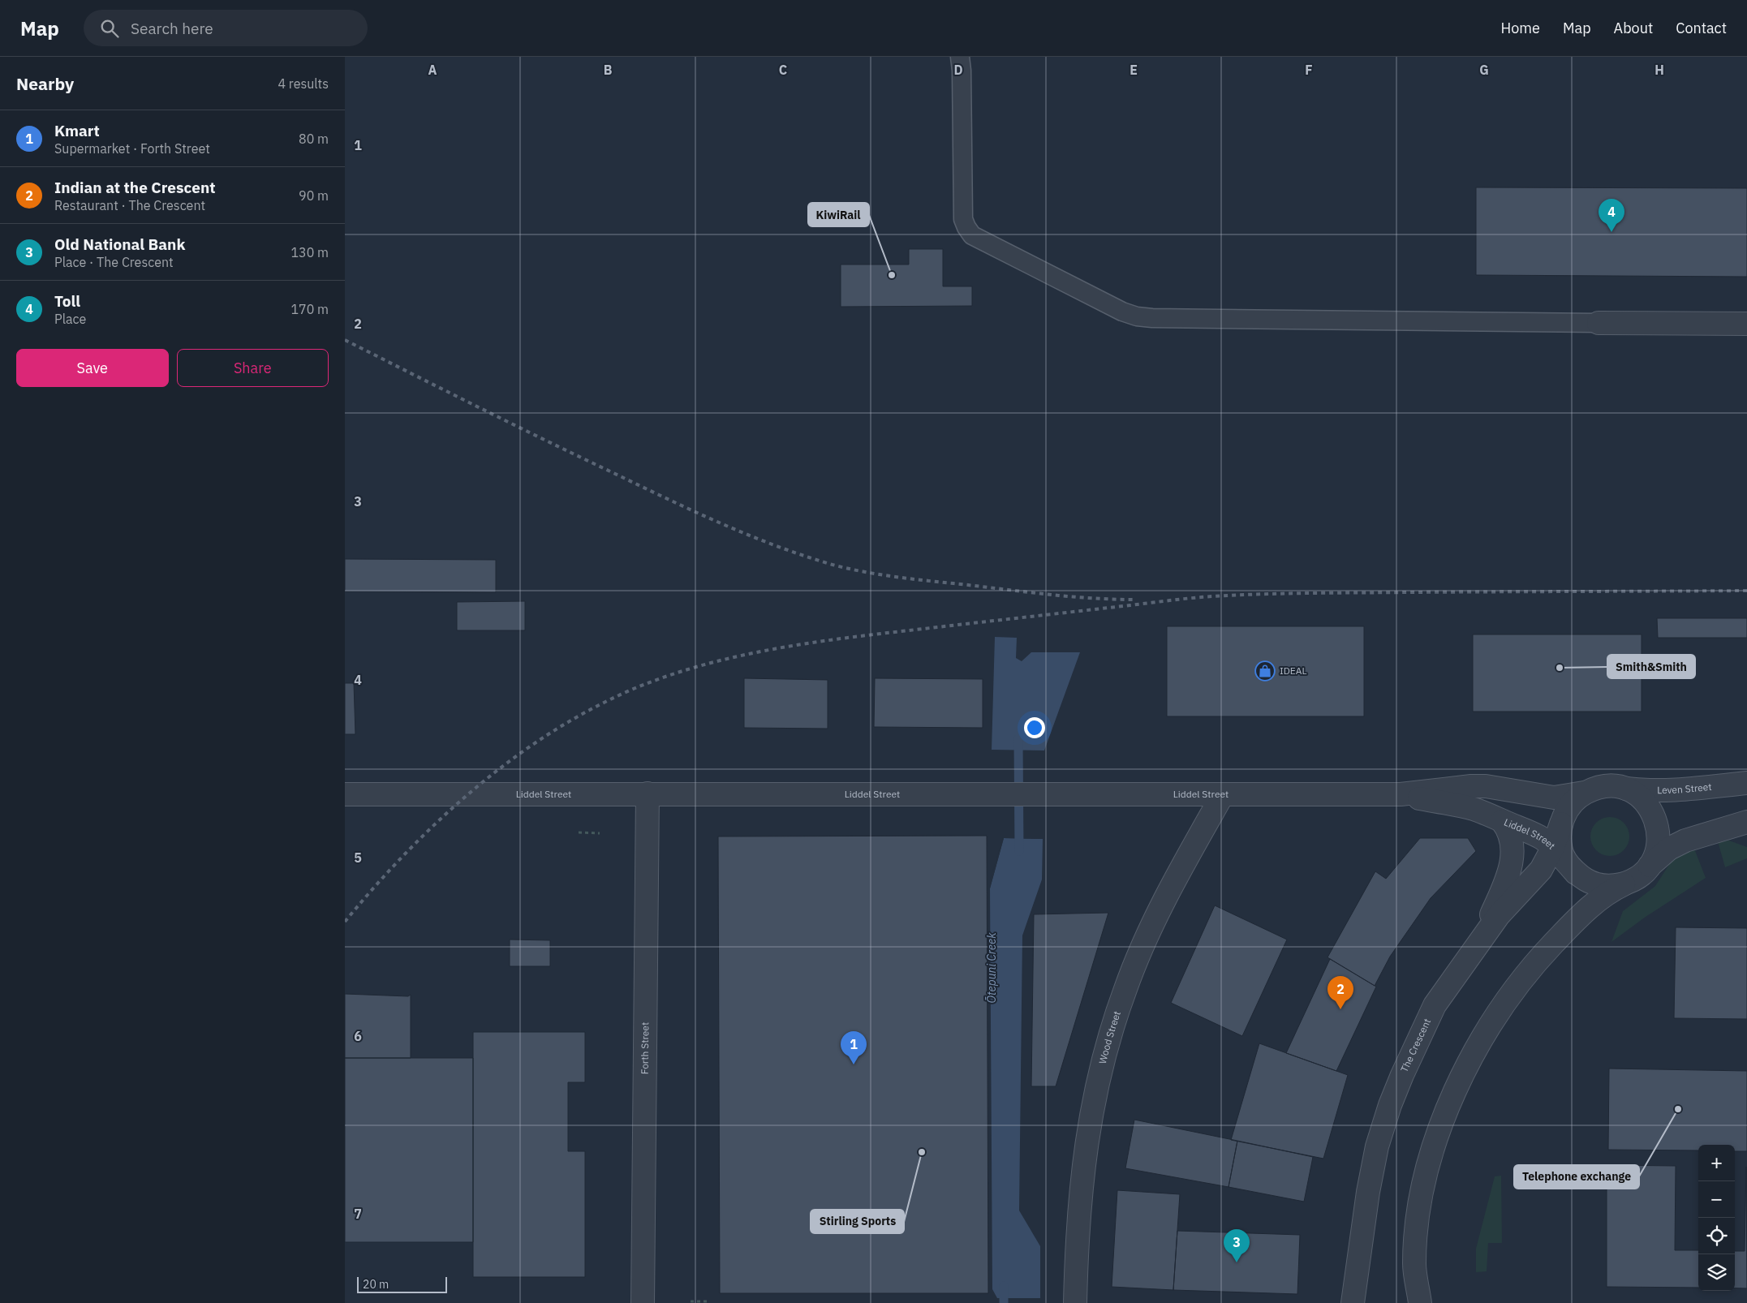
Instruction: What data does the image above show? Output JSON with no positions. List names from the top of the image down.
{
  "streets": {
    "street": [
      "Leven Street",
      "Liddel Street",
      "Wood Street",
      "The Crescent",
      "Forth Street"
    ]
  },
  "crossings": [
    ["Leven Street", "Liddel Street"],
    ["Leven Street", "The Crescent"],
    ["Liddel Street", "Wood Street"],
    ["Liddel Street", "The Crescent"],
    ["Liddel Street", "Forth Street"]
  ],
  "water": ["Ōtepuni Creek"],
  "places": {
    "other": [
      "KiwiRail",
      "Smith&Smith",
      "Telephone exchange",
      "Stirling Sports"
    ],
    "shop": ["IDEAL"]
  },
  "scale_bar": "20 m",
  "page": {
    "header": "Map",
    "search": "Search here",
    "nav": [
      "Home",
      "Map",
      "About",
      "Contact"
    ],
    "heading": ["Nearby", "4 results"],
    "list": [
      {
        "mark": "1",
        "name": "Kmart",
        "note": "Supermarket · Forth Street",
        "value": "80 m"
      },
      {
        "mark": "2",
        "name": "Indian at the Crescent",
        "note": "Restaurant · The Crescent",
        "value": "90 m"
      },
      {
        "mark": "3",
        "name": "Old National Bank",
        "note": "Place · The Crescent",
        "value": "130 m"
      },
      {
        "mark": "4",
        "name": "Toll",
        "note": "Place",
        "value": "170 m"
      }
    ],
    "pins": [
      "4",
      "2",
      "1",
      "3"
    ],
    "buttons": ["Save", "Share"],
    "map_buttons": ["+", "−"],
    "scale": "20 m"
  },
  "grid": {
    "columns": [
      "A",
      "B",
      "C",
      "D",
      "E",
      "F",
      "G",
      "H"
    ],
    "rows": [
      "1",
      "2",
      "3",
      "4",
      "5",
      "6",
      "7"
    ]
  }
}
